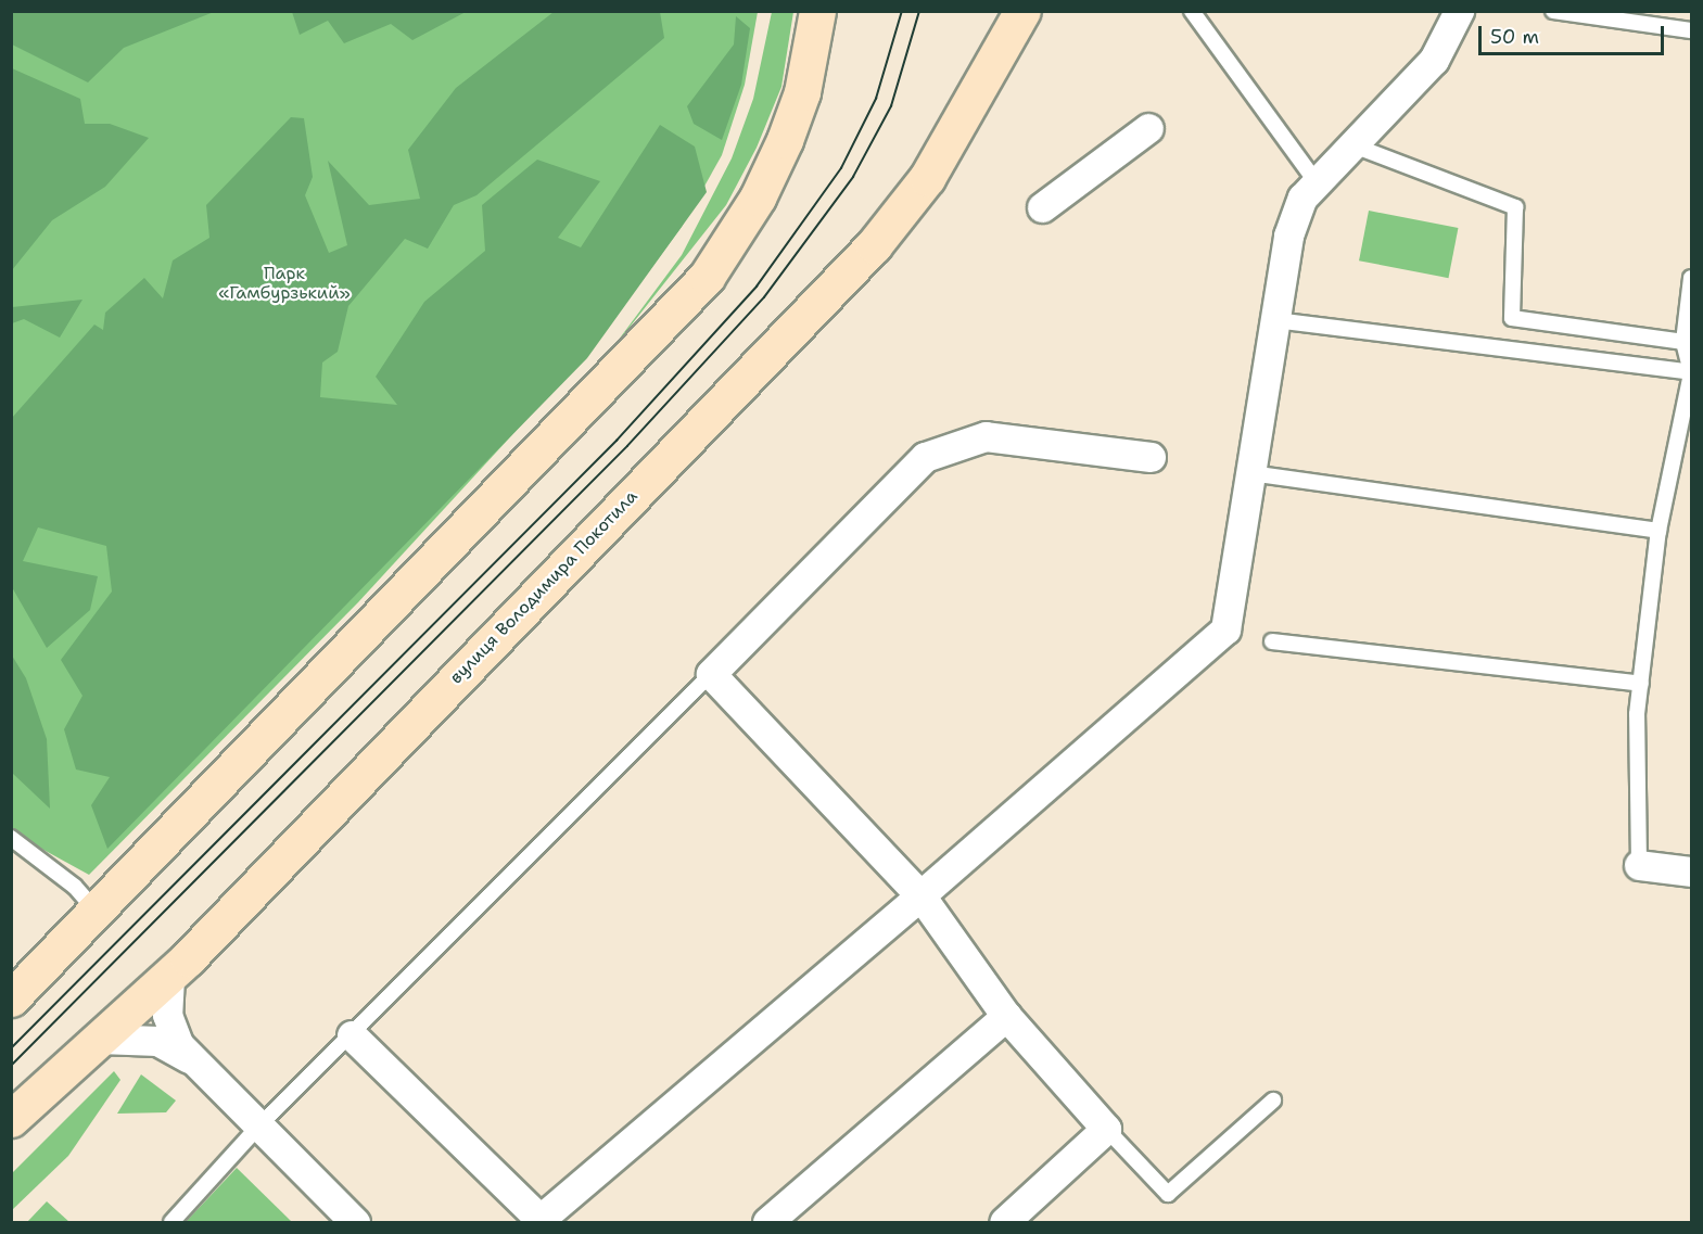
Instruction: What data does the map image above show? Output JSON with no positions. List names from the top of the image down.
{
  "streets": {
    "street": ["вулиця Володимира Покотила"]
  },
  "parks": ["Парк «Гамбурзький»"],
  "scale_bar": "50 m"
}
